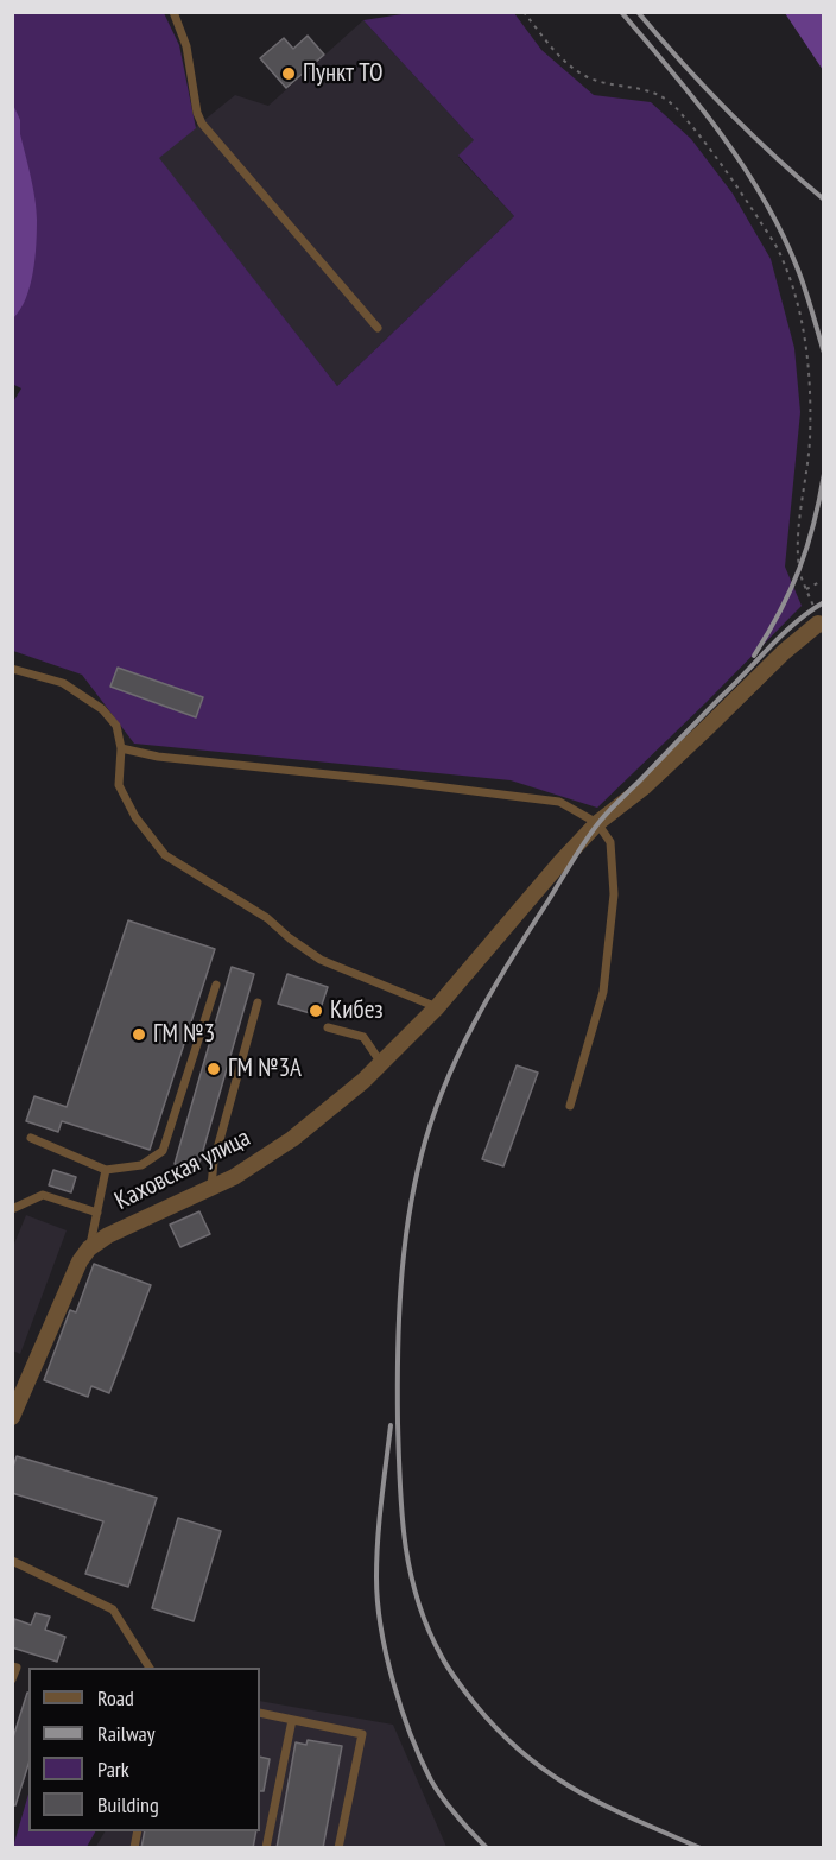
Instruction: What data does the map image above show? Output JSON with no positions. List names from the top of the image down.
{
  "streets": {
    "street": ["Каховская улица"]
  },
  "places": [
    "Пункт ТО",
    "Кибез",
    "ГМ №3",
    "ГМ №3А"
  ],
  "legend": [
    "Road",
    "Railway",
    "Park",
    "Building"
  ]
}
